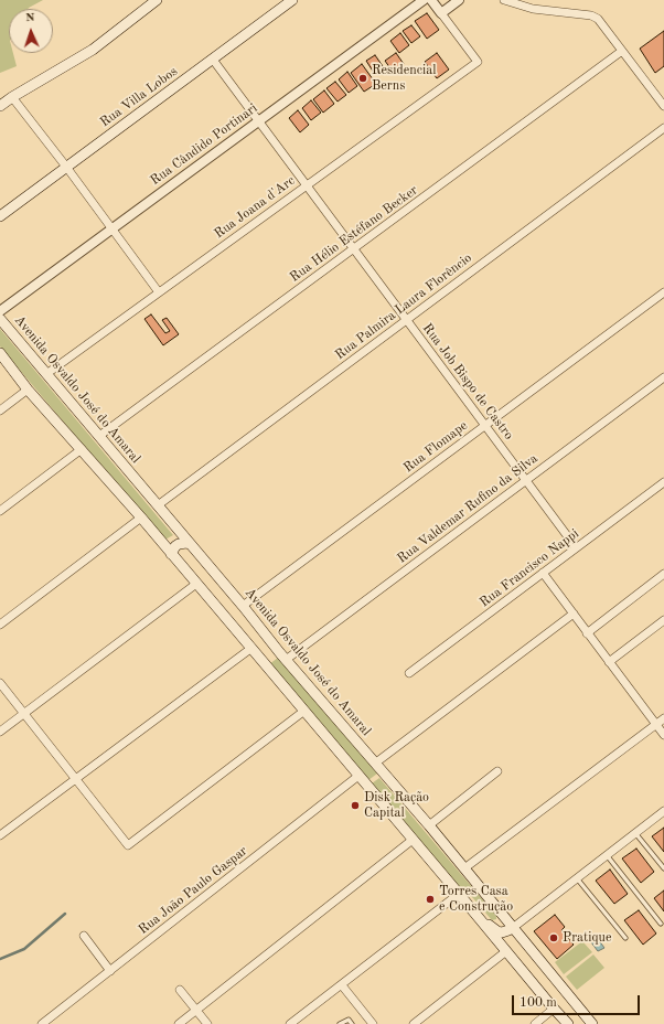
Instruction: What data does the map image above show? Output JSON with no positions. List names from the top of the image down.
{
  "streets": {
    "main road": ["Rua Villa Lobos", "Avenida Osvaldo José do Amaral"],
    "street": [
      "Rua Cândido Portinari",
      "Rua Joana d'Arc",
      "Rua Hélio Estéfano Becker",
      "Rua Palmira Laura Florêncio",
      "Rua Job Bispo de Castro",
      "Rua Flomape",
      "Rua Valdemar Rufino da Silva",
      "Rua Francisco Nappi",
      "Rua João Paulo Gaspar"
    ]
  },
  "crossings": [
    ["Rua Villa Lobos", "Rua Job Bispo de Castro"],
    ["Rua Cândido Portinari", "Rua Job Bispo de Castro"],
    ["Rua Joana d'Arc", "Rua Job Bispo de Castro"],
    ["Rua Joana d'Arc", "Avenida Osvaldo José do Amaral"],
    ["Rua Hélio Estéfano Becker", "Rua Job Bispo de Castro"],
    ["Rua Hélio Estéfano Becker", "Avenida Osvaldo José do Amaral"],
    ["Rua Palmira Laura Florêncio", "Rua Job Bispo de Castro"],
    ["Rua Palmira Laura Florêncio", "Avenida Osvaldo José do Amaral"],
    ["Rua Job Bispo de Castro", "Rua Flomape"],
    ["Rua Job Bispo de Castro", "Rua Valdemar Rufino da Silva"],
    ["Rua Job Bispo de Castro", "Rua Francisco Nappi"],
    ["Avenida Osvaldo José do Amaral", "Rua Flomape"],
    ["Avenida Osvaldo José do Amaral", "Rua Valdemar Rufino da Silva"]
  ],
  "places": [
    "Residencial Berns",
    "Disk Ração Capital",
    "Torres Casa e Construção",
    "Pratique"
  ],
  "scale_bar": "100 m",
  "north": "top"
}
